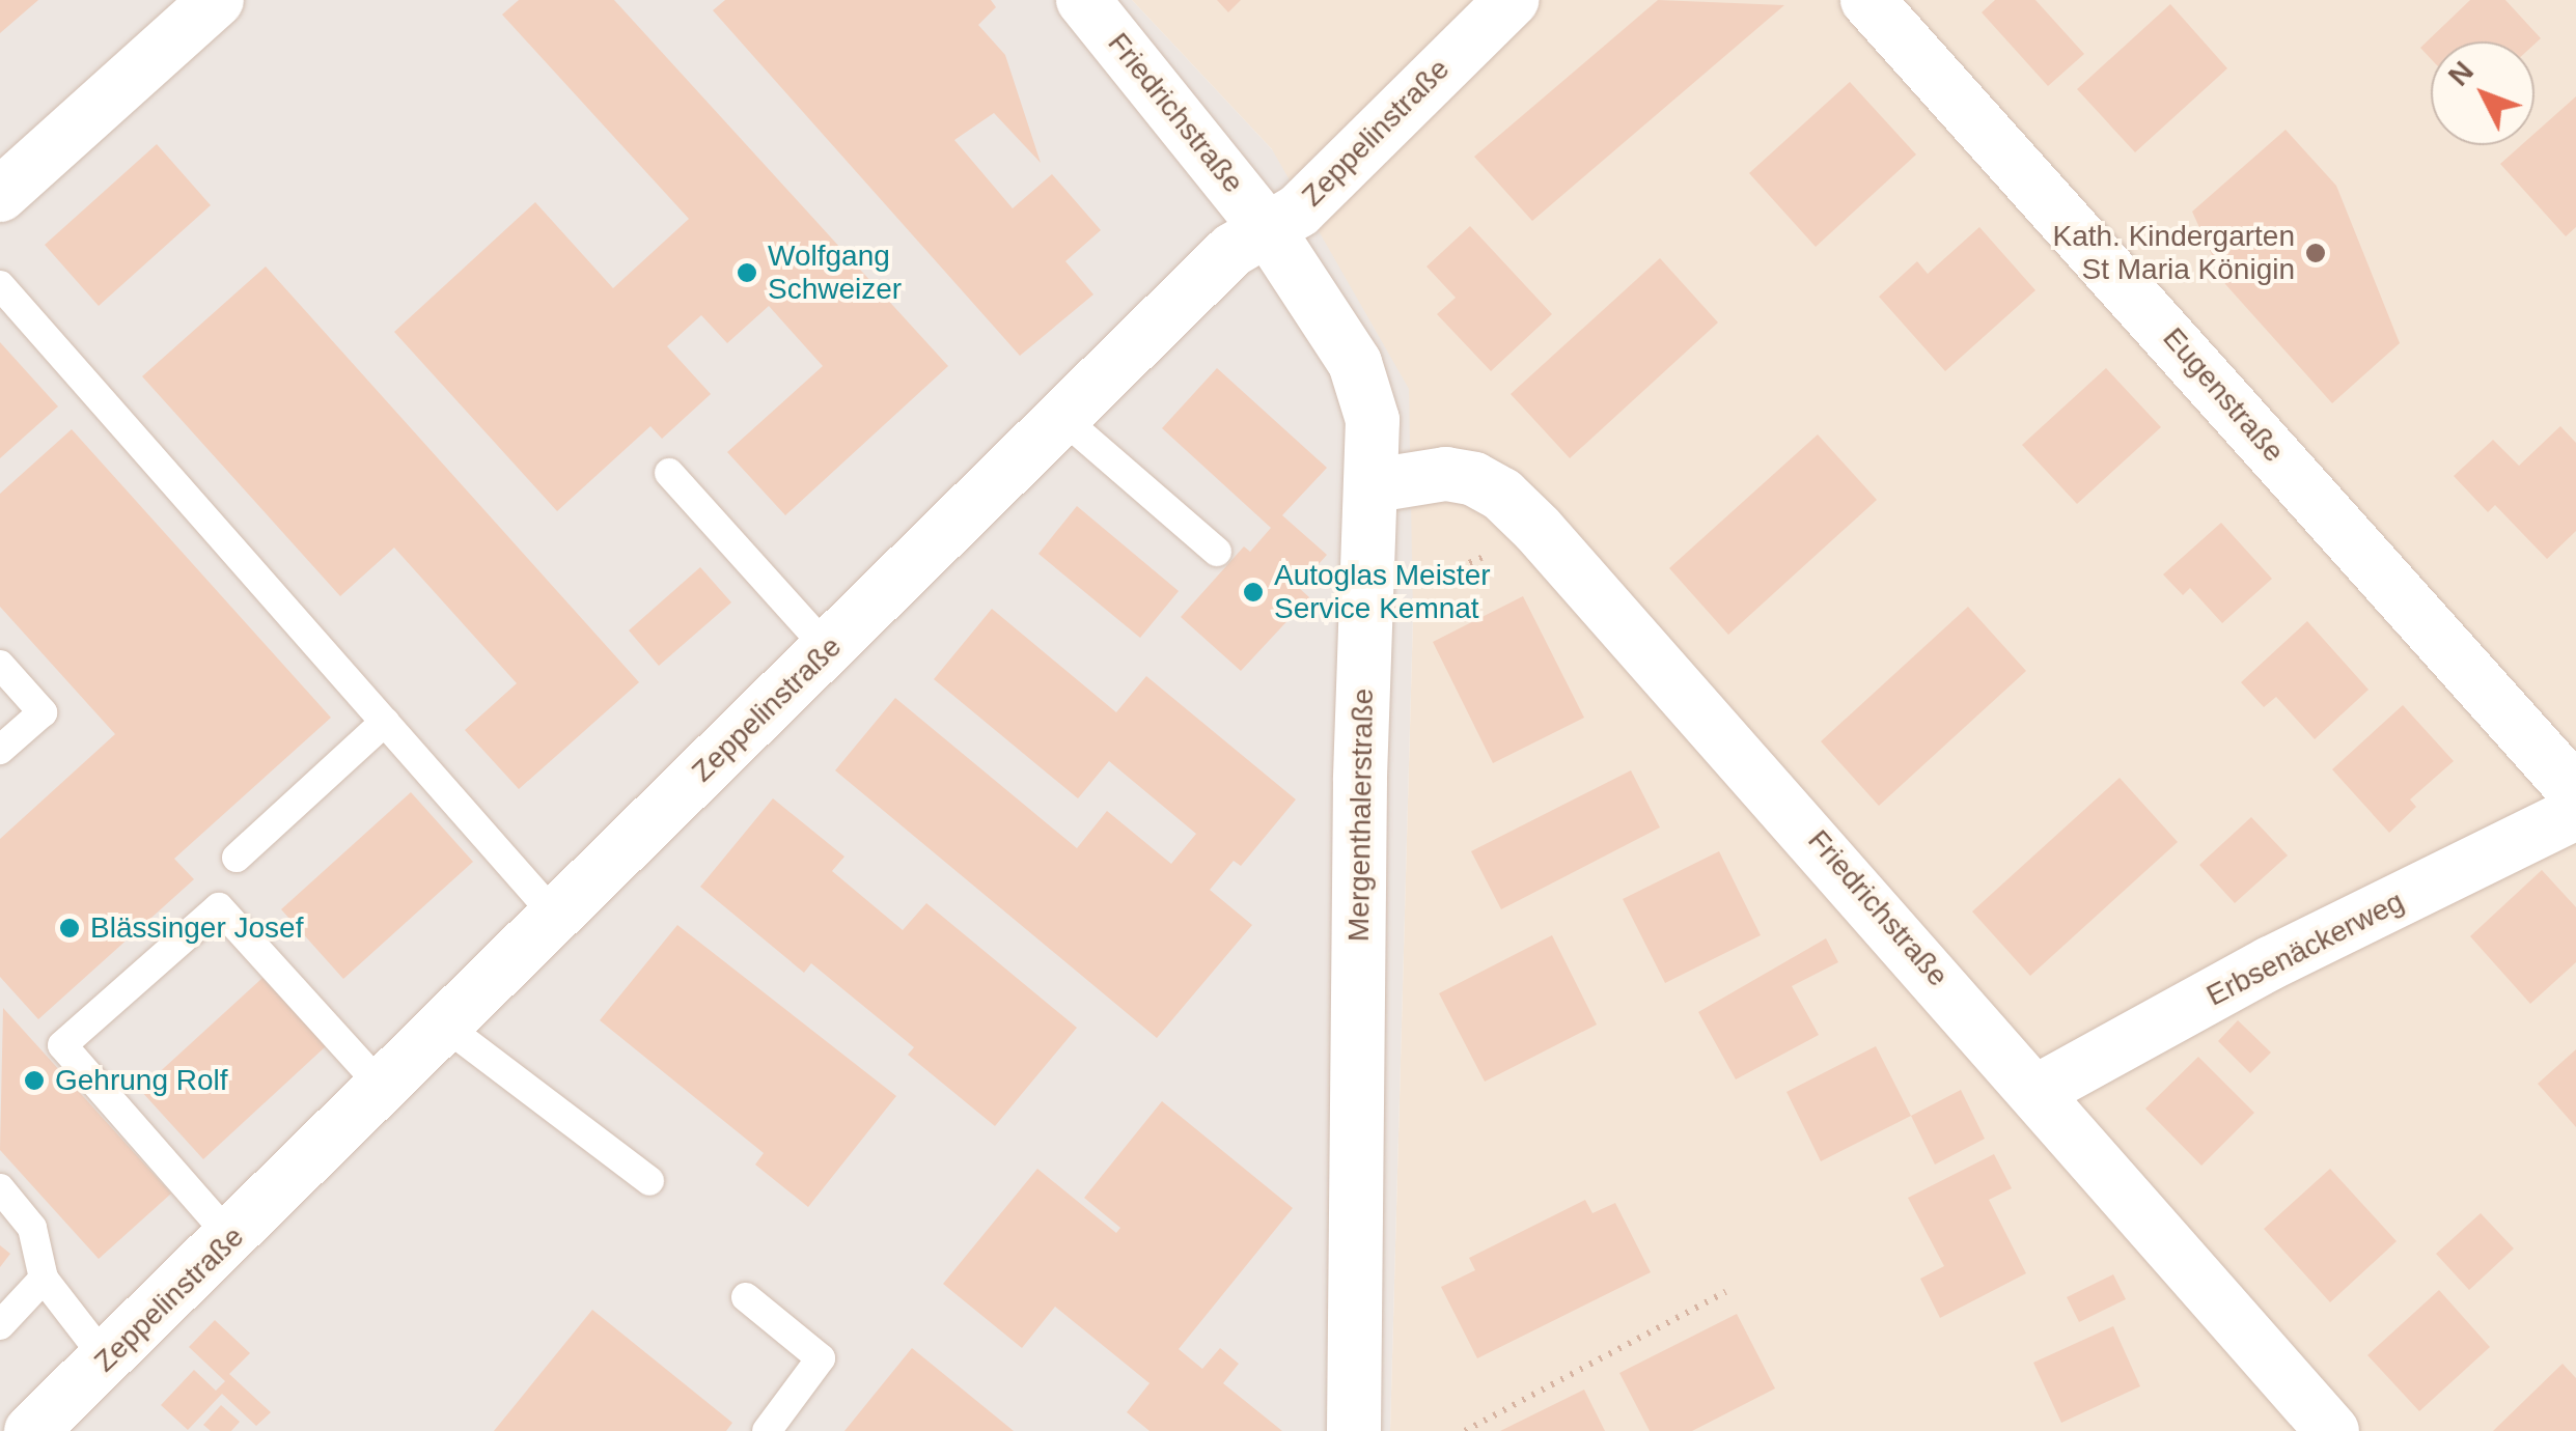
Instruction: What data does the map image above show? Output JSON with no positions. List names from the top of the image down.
{
  "streets": {
    "street": [
      "Friedrichstraße",
      "Zeppelinstraße",
      "Eugenstraße",
      "Mergenthalerstraße",
      "Erbsenäckerweg"
    ]
  },
  "crossings": [
    ["Friedrichstraße", "Zeppelinstraße"],
    ["Friedrichstraße", "Mergenthalerstraße"],
    ["Friedrichstraße", "Erbsenäckerweg"],
    ["Zeppelinstraße", "Mergenthalerstraße"]
  ],
  "places": [
    "Kath. Kindergarten St Maria Königin",
    "Wolfgang Schweizer",
    "Autoglas Meister Service Kemnat",
    "Blässinger Josef",
    "Gehrung Rolf"
  ],
  "north": "top left"
}
